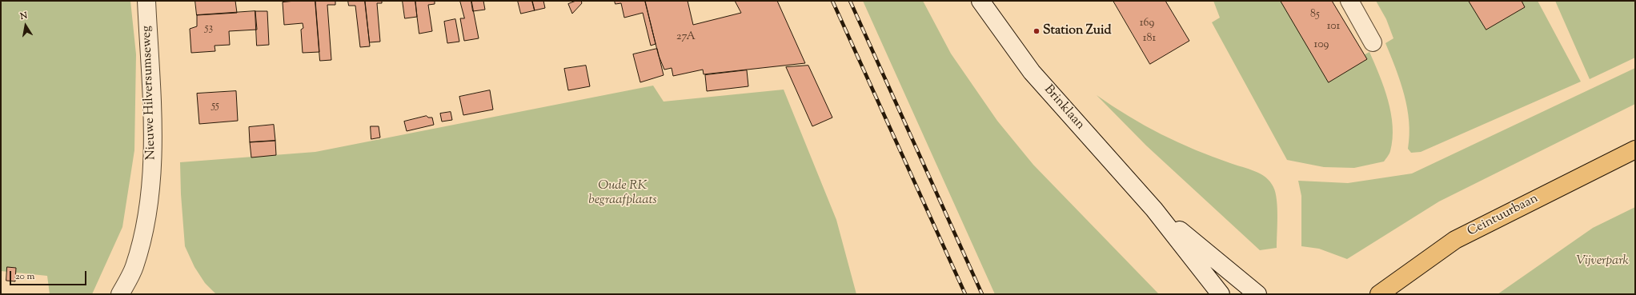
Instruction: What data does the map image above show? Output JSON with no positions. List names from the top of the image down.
{
  "streets": {
    "main road": ["Nieuwe Hilversumseweg", "Brinklaan", "Ceintuurbaan"]
  },
  "parks": ["Oude RK begraafplaats", "Vijverpark"],
  "places": ["Station Zuid"],
  "house_numbers": [
    "85",
    "169",
    "101",
    "53",
    "27A",
    "181",
    "109",
    "55"
  ],
  "scale_bar": "20 m",
  "north": "top"
}
